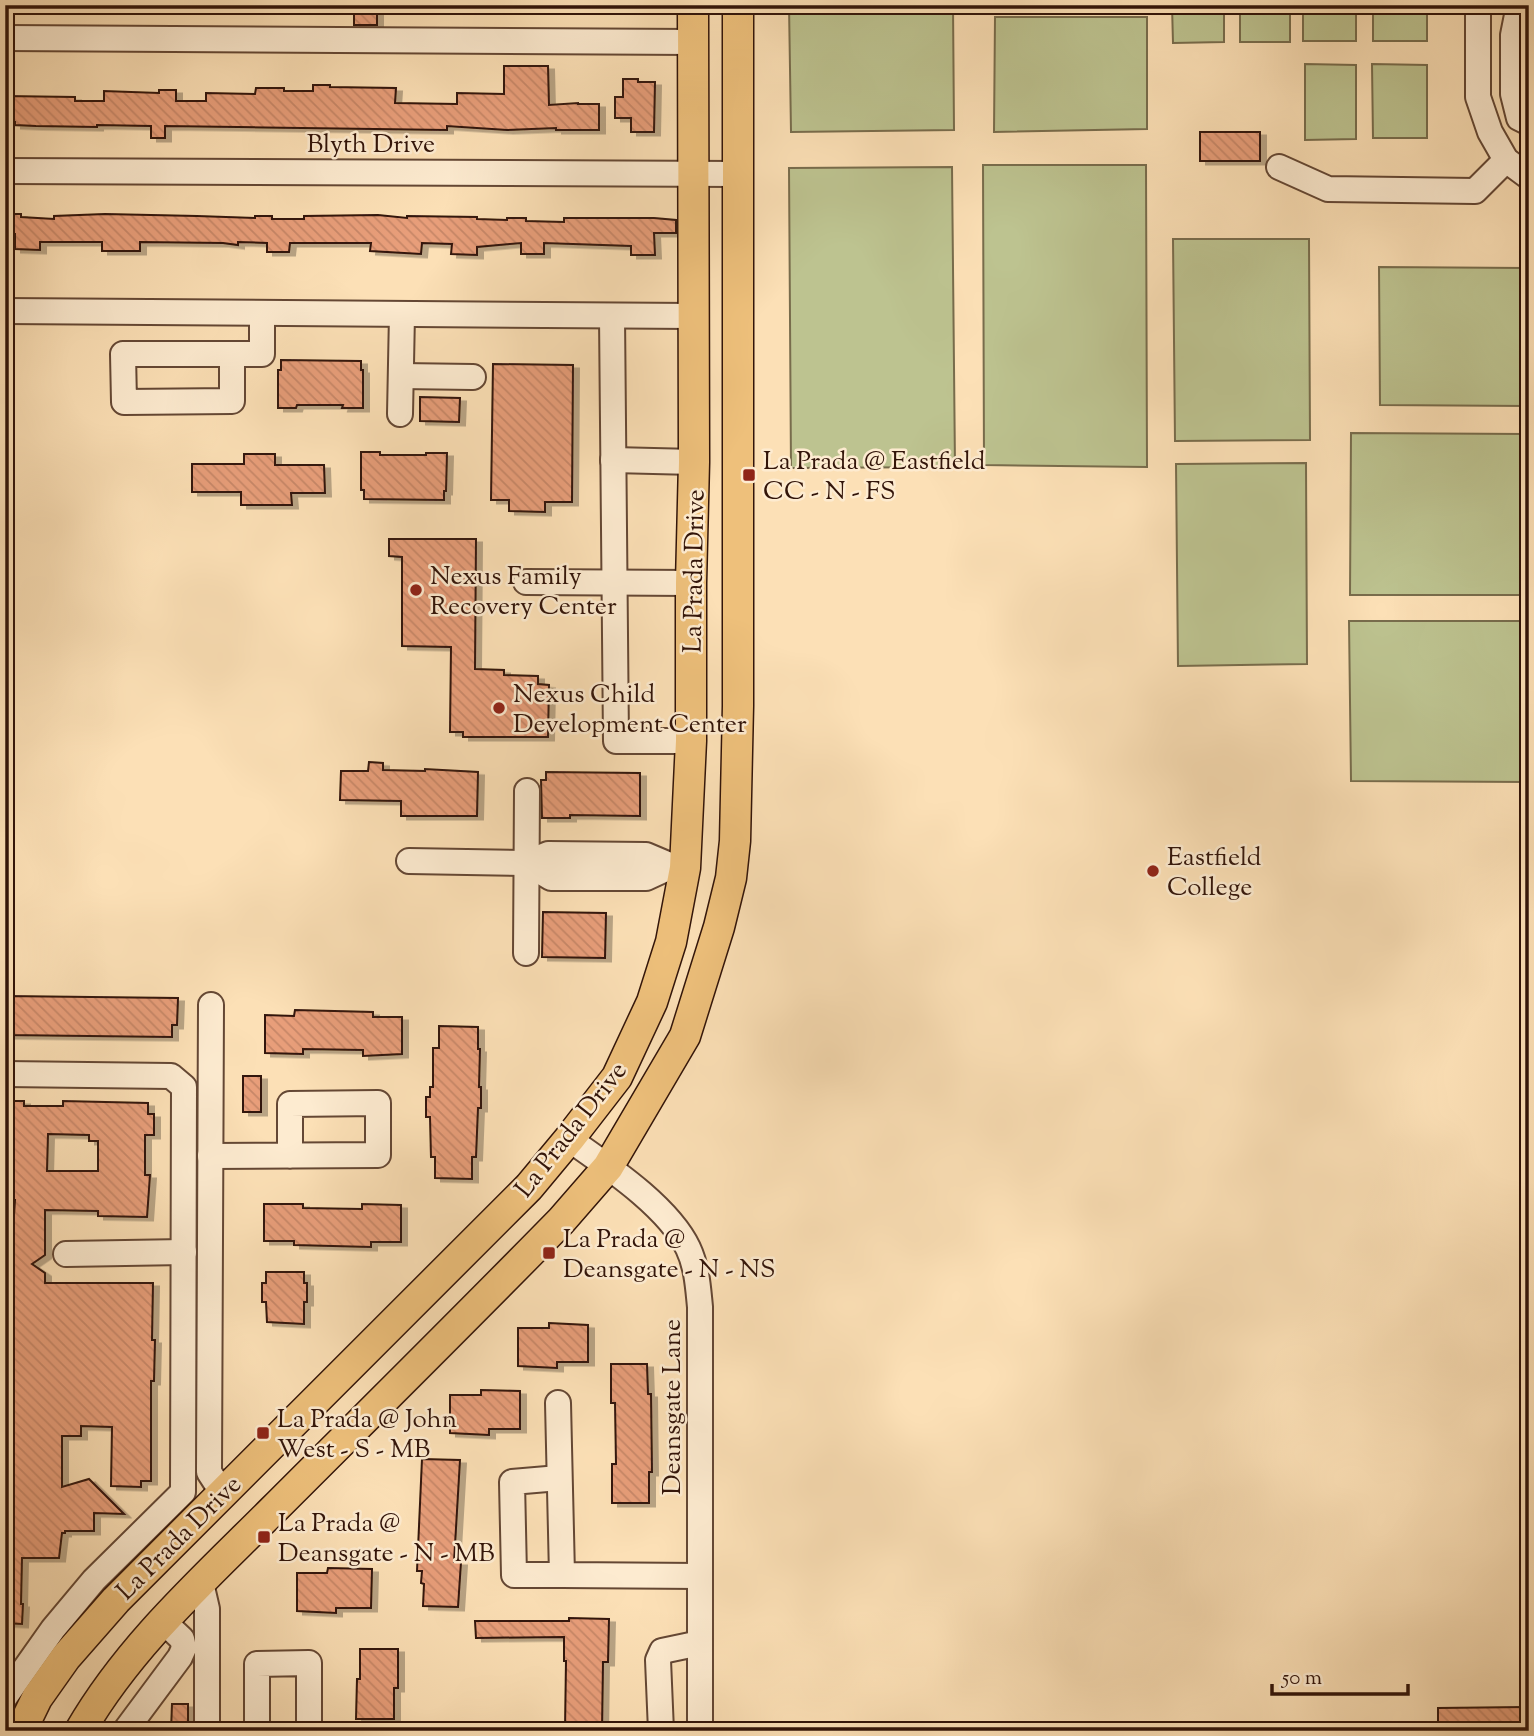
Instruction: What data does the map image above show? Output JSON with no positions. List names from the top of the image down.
{
  "streets": {
    "main road": ["La Prada Drive"],
    "street": ["Blyth Drive", "Deansgate Lane"]
  },
  "crossings": [
    ["Blyth Drive", "La Prada Drive"],
    ["La Prada Drive", "Deansgate Lane"]
  ],
  "places": {
    "transit": [
      "La Prada @ Eastfield CC - N - FS",
      "La Prada @ Deansgate - N - NS",
      "La Prada @ John West - S - MB",
      "La Prada @ Deansgate - N - MB"
    ],
    "other": ["Nexus Family Recovery Center", "Nexus Child Development Center", "Eastfield College"]
  },
  "scale_bar": "50 m"
}
